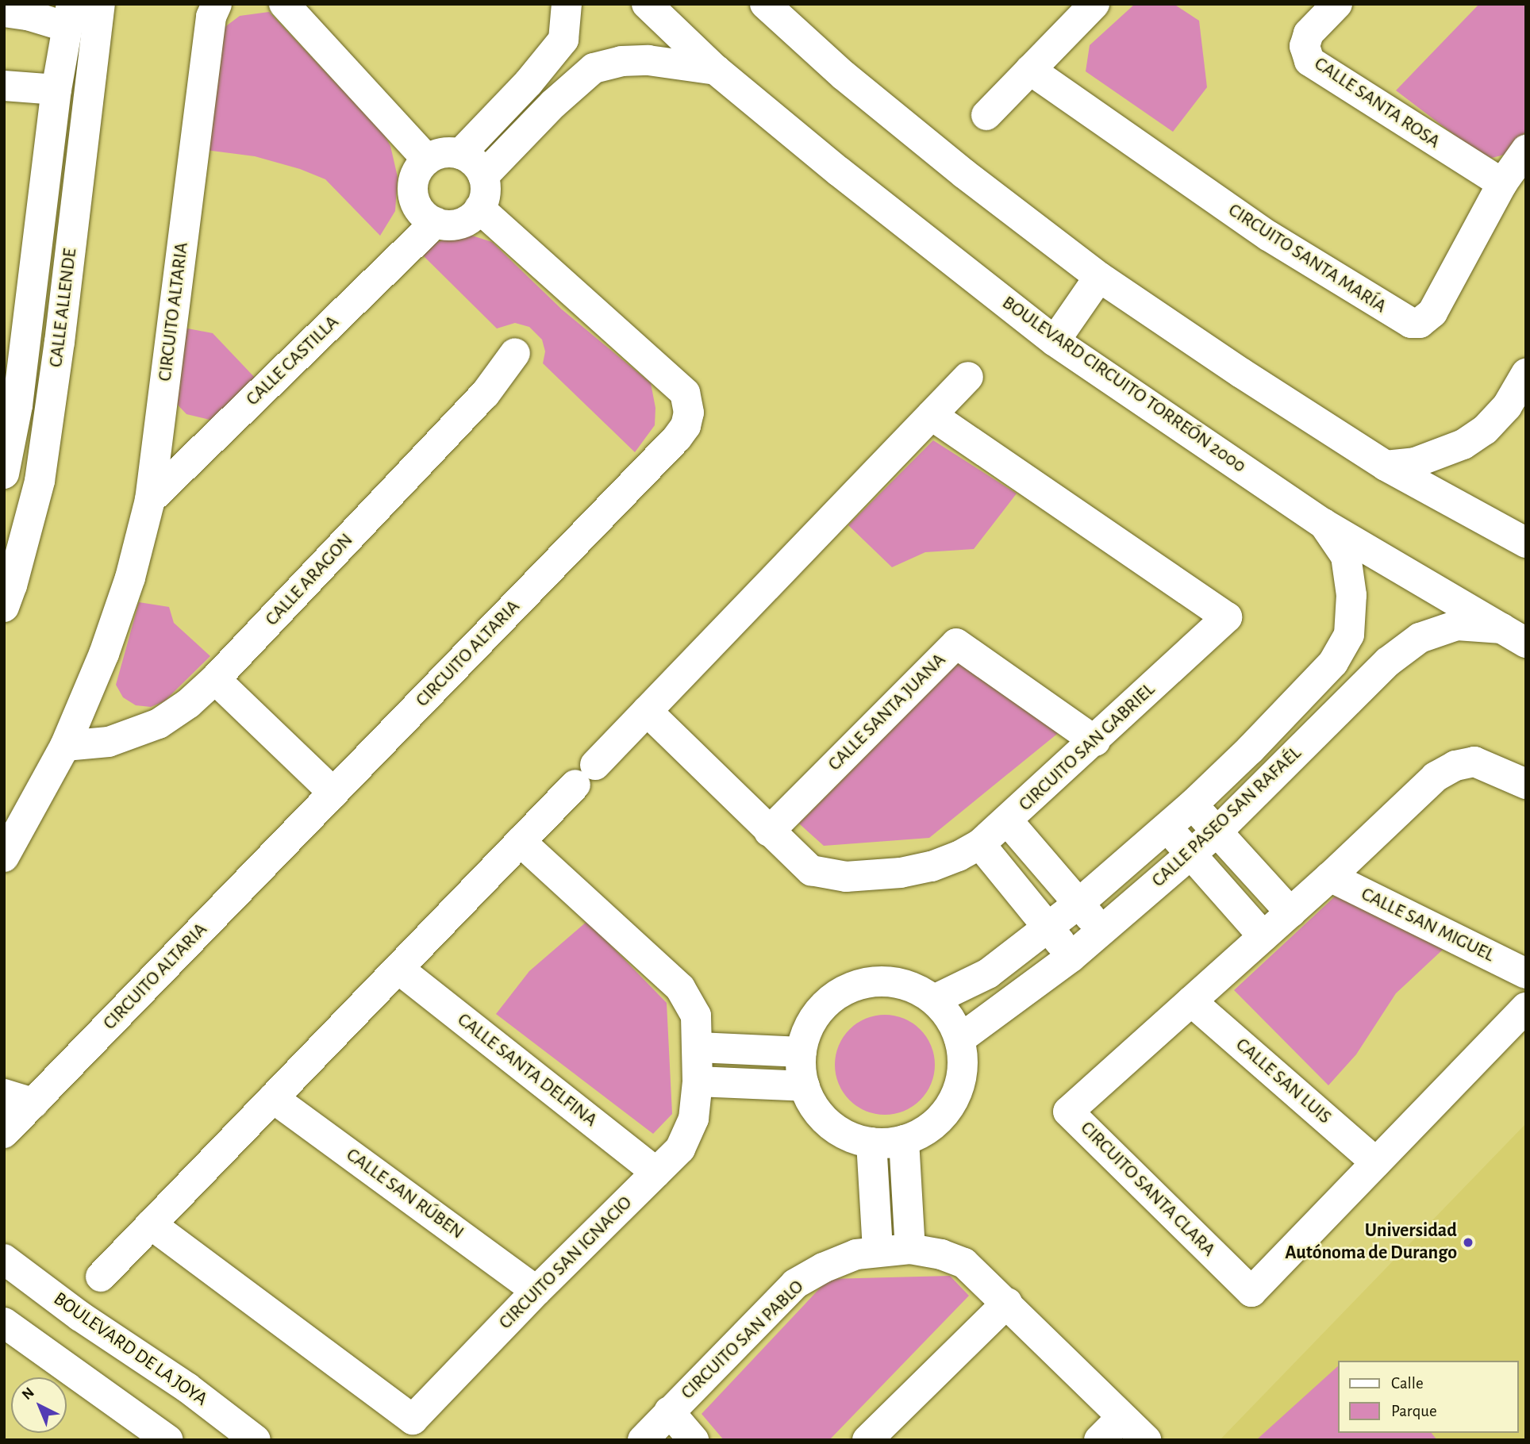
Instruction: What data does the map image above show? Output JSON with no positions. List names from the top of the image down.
{
  "streets": {
    "street": [
      "CALLE SANTA ROSA",
      "CIRCUITO SANTA MARÍA",
      "CALLE ALLENDE",
      "CIRCUITO ALTARIA",
      "CALLE CASTILLA",
      "BOULEVARD CIRCUITO TORREÓN 2000",
      "CALLE ARAGON",
      "CALLE SANTA JUANA",
      "CIRCUITO SAN GABRIEL",
      "CALLE PASEO SAN RAFAÉL",
      "CALLE SAN MIGUEL",
      "CALLE SANTA DELFINA",
      "CALLE SAN LUIS",
      "CIRCUITO SANTA CLARA",
      "CALLE SAN RÚBEN",
      "CIRCUITO SAN IGNACIO",
      "CIRCUITO SAN PABLO",
      "BOULEVARD DE LA JOYA"
    ]
  },
  "crossings": [
    ["CALLE SANTA ROSA", "CIRCUITO SANTA MARÍA"],
    ["CIRCUITO ALTARIA", "CALLE CASTILLA"],
    ["CIRCUITO ALTARIA", "CALLE ARAGON"],
    ["BOULEVARD CIRCUITO TORREÓN 2000", "CALLE PASEO SAN RAFAÉL"],
    ["CALLE SANTA JUANA", "CIRCUITO SAN GABRIEL"],
    ["CALLE SAN MIGUEL", "CIRCUITO SANTA CLARA"],
    ["CALLE SANTA DELFINA", "CIRCUITO SAN IGNACIO"],
    ["CALLE SAN LUIS", "CIRCUITO SANTA CLARA"],
    ["CALLE SAN RÚBEN", "CIRCUITO SAN IGNACIO"]
  ],
  "places": ["Universidad Autónoma de Durango"],
  "legend": ["Calle", "Parque"],
  "north": "top left"
}
